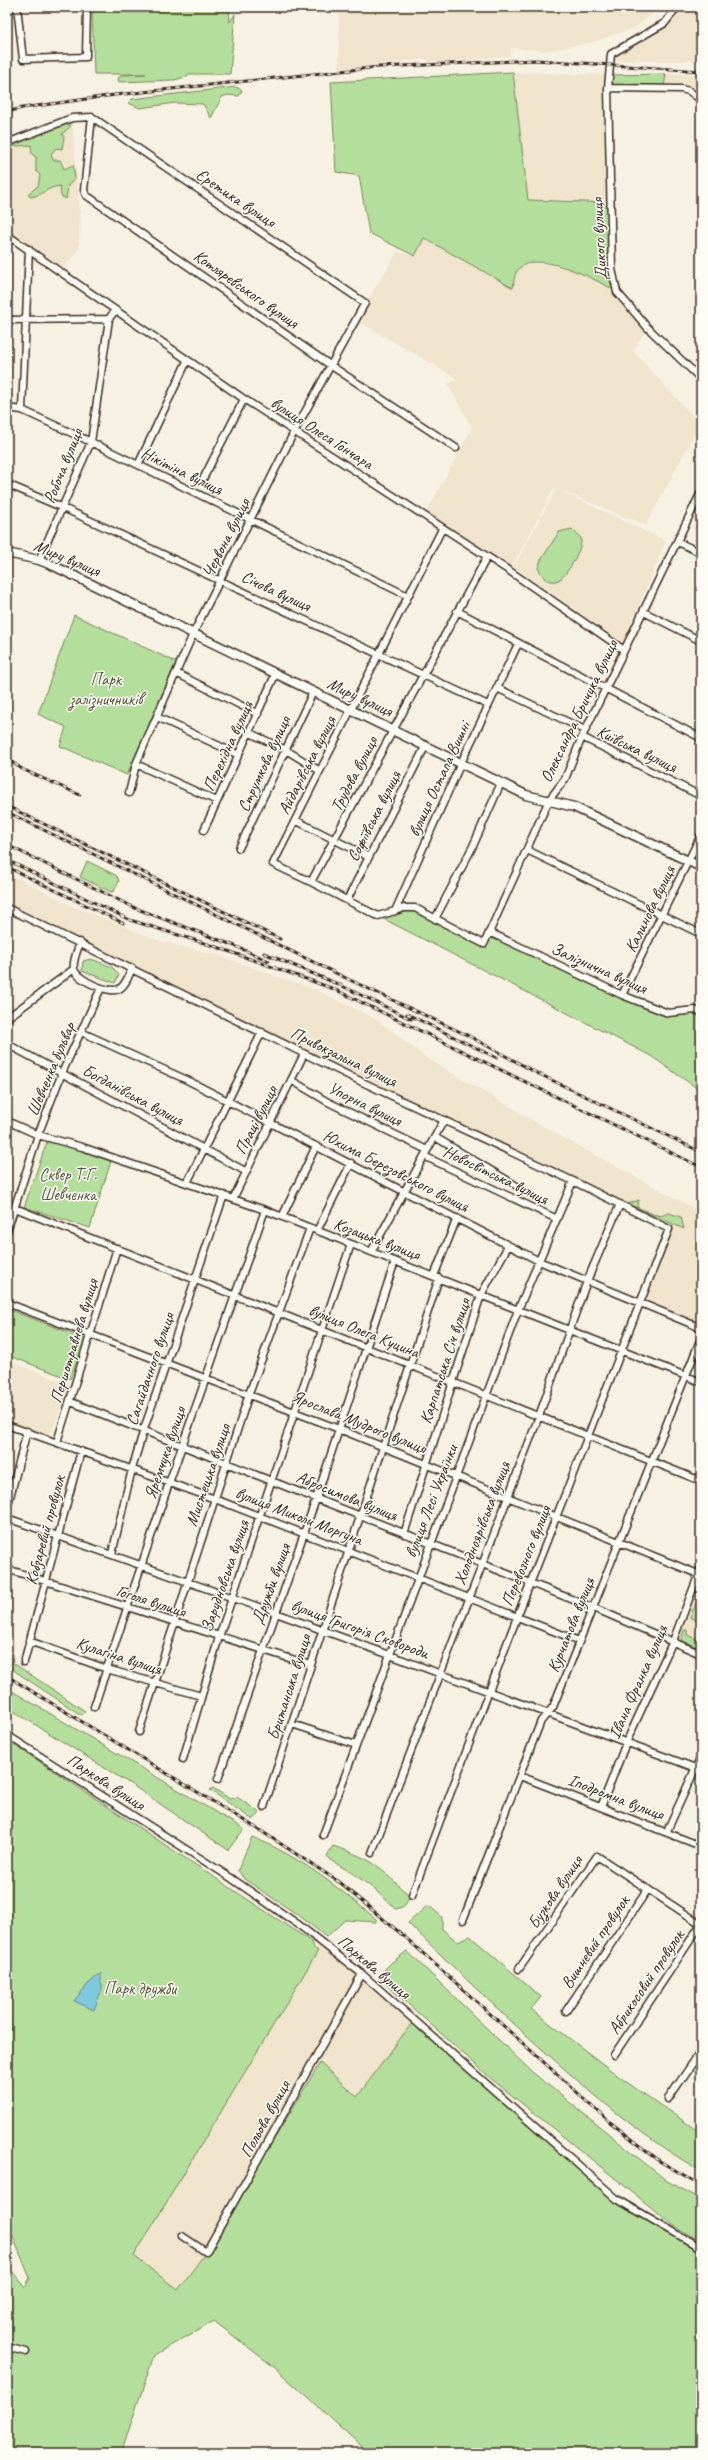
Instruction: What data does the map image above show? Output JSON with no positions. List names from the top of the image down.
{
  "streets": {
    "main road": ["Миру вулиця"],
    "street": [
      "Єретика вулиця",
      "Дикого вулиця",
      "Котляревського вулиця",
      "вулиця Олеся Гончара",
      "Робоча вулиця",
      "Нікітіна вулиця",
      "Червона вулиця",
      "Січова вулиця",
      "Олександра Бричука вулиця",
      "Перехідна вулиця",
      "Київська вулиця",
      "Струмкова вулиця",
      "Айдарівська вулиця",
      "Трудова вулиця",
      "вулиця Остапа Вишні",
      "Софіївська вулиця",
      "Калинова вулиця",
      "Залізнична вулиця",
      "Привокзальна вулиця",
      "Шевченка бульвар",
      "Богданівська вулиця",
      "Упорна вулиця",
      "Праці вулиця",
      "Юхима Березовського вулиця",
      "Новосвітська вулиця",
      "Козацька вулиця",
      "вулиця Олега Куцина",
      "Першотравнева вулиця",
      "Карпатська Січ вулиця",
      "Сагайдачного вулиця",
      "Ярослава Мудрого вулиця",
      "Яремчука вулиця",
      "Мистецька вулиця",
      "Абросимова вулиця",
      "вулиця Лесі Українки",
      "вулиця Миколи Моргуна",
      "Холодноярівська вулиця",
      "Кобзаревий провулок",
      "Перевозного вулиця",
      "Зарудновська вулиця",
      "Дружби вулиця",
      "Гоголя вулиця",
      "Курчатова вулиця",
      "вулиця Григорія Сковороди",
      "Кулагіна вулиця",
      "Івана Франка вулиця",
      "Британська вулиця",
      "Паркова вулиця",
      "Іподромна вулиця",
      "Бузкова вулиця",
      "Вишневий провулок",
      "Абрикосовий провулок",
      "Польова вулиця"
    ]
  },
  "crossings": [
    ["Єретика вулиця", "Котляревського вулиця"],
    ["Єретика вулиця", "Червона вулиця"],
    ["Котляревського вулиця", "Червона вулиця"],
    ["вулиця Олеся Гончара", "Робоча вулиця"],
    ["вулиця Олеся Гончара", "Червона вулиця"],
    ["вулиця Олеся Гончара", "Олександра Бричука вулиця"],
    ["вулиця Олеся Гончара", "Айдарівська вулиця"],
    ["вулиця Олеся Гончара", "Трудова вулиця"],
    ["Робоча вулиця", "Нікітіна вулиця"],
    ["Робоча вулиця", "Миру вулиця"],
    ["Робоча вулиця", "Січова вулиця"],
    ["Нікітіна вулиця", "Червона вулиця"],
    ["Нікітіна вулиця", "Айдарівська вулиця"],
    ["Червона вулиця", "Миру вулиця"],
    ["Червона вулиця", "Січова вулиця"],
    ["Миру вулиця", "Олександра Бричука вулиця"],
    ["Миру вулиця", "Перехідна вулиця"],
    ["Миру вулиця", "Струмкова вулиця"],
    ["Миру вулиця", "Айдарівська вулиця"],
    ["Миру вулиця", "Трудова вулиця"],
    ["Миру вулиця", "вулиця Остапа Вишні"],
    ["Миру вулиця", "Софіївська вулиця"],
    ["Миру вулиця", "Калинова вулиця"],
    ["Січова вулиця", "Айдарівська вулиця"],
    ["Січова вулиця", "Трудова вулиця"],
    ["Січова вулиця", "вулиця Остапа Вишні"],
    ["Олександра Бричука вулиця", "Київська вулиця"],
    ["Олександра Бричука вулиця", "Залізнична вулиця"],
    ["Київська вулиця", "вулиця Остапа Вишні"],
    ["Айдарівська вулиця", "Трудова вулиця"],
    ["Калинова вулиця", "Залізнична вулиця"],
    ["Привокзальна вулиця", "Праці вулиця"],
    ["Привокзальна вулиця", "вулиця Лесі Українки"],
    ["Привокзальна вулиця", "Холодноярівська вулиця"],
    ["Привокзальна вулиця", "Перевозного вулиця"],
    ["Шевченка бульвар", "Богданівська вулиця"],
    ["Шевченка бульвар", "Юхима Березовського вулиця"],
    ["Шевченка бульвар", "Козацька вулиця"],
    ["Шевченка бульвар", "вулиця Олега Куцина"],
    ["Богданівська вулиця", "Праці вулиця"],
    ["Упорна вулиця", "Праці вулиця"],
    ["Упорна вулиця", "Новосвітська вулиця"],
    ["Праці вулиця", "Юхима Березовського вулиця"],
    ["Праці вулиця", "Козацька вулиця"],
    ["Юхима Березовського вулиця", "Карпатська Січ вулиця"],
    ["Юхима Березовського вулиця", "вулиця Лесі Українки"],
    ["Юхима Березовського вулиця", "Холодноярівська вулиця"],
    ["Юхима Березовського вулиця", "Перевозного вулиця"],
    ["Юхима Березовського вулиця", "Британська вулиця"],
    ["Новосвітська вулиця", "вулиця Лесі Українки"],
    ["Козацька вулиця", "Карпатська Січ вулиця"],
    ["Козацька вулиця", "Сагайдачного вулиця"],
    ["Козацька вулиця", "Яремчука вулиця"],
    ["Козацька вулиця", "Мистецька вулиця"],
    ["Козацька вулиця", "вулиця Лесі Українки"],
    ["Козацька вулиця", "Холодноярівська вулиця"],
    ["Козацька вулиця", "Перевозного вулиця"],
    ["Козацька вулиця", "Зарудновська вулиця"],
    ["Козацька вулиця", "Дружби вулиця"],
    ["Козацька вулиця", "Курчатова вулиця"],
    ["Козацька вулиця", "Британська вулиця"],
    ["вулиця Олега Куцина", "Першотравнева вулиця"],
    ["вулиця Олега Куцина", "Карпатська Січ вулиця"],
    ["вулиця Олега Куцина", "Сагайдачного вулиця"],
    ["вулиця Олега Куцина", "Яремчука вулиця"],
    ["вулиця Олега Куцина", "Мистецька вулиця"],
    ["вулиця Олега Куцина", "вулиця Лесі Українки"],
    ["вулиця Олега Куцина", "Холодноярівська вулиця"],
    ["вулиця Олега Куцина", "Перевозного вулиця"],
    ["вулиця Олега Куцина", "Зарудновська вулиця"],
    ["вулиця Олега Куцина", "Дружби вулиця"],
    ["вулиця Олега Куцина", "Курчатова вулиця"],
    ["вулиця Олега Куцина", "Британська вулиця"],
    ["Першотравнева вулиця", "Ярослава Мудрого вулиця"],
    ["Першотравнева вулиця", "Абросимова вулиця"],
    ["Першотравнева вулиця", "вулиця Миколи Моргуна"],
    ["Карпатська Січ вулиця", "Ярослава Мудрого вулиця"],
    ["Карпатська Січ вулиця", "Абросимова вулиця"],
    ["Сагайдачного вулиця", "Ярослава Мудрого вулиця"],
    ["Сагайдачного вулиця", "Абросимова вулиця"],
    ["Сагайдачного вулиця", "вулиця Миколи Моргуна"],
    ["Сагайдачного вулиця", "вулиця Григорія Сковороди"],
    ["Ярослава Мудрого вулиця", "Яремчука вулиця"],
    ["Ярослава Мудрого вулиця", "Мистецька вулиця"],
    ["Ярослава Мудрого вулиця", "вулиця Лесі Українки"],
    ["Ярослава Мудрого вулиця", "Холодноярівська вулиця"],
    ["Ярослава Мудрого вулиця", "Перевозного вулиця"],
    ["Ярослава Мудрого вулиця", "Зарудновська вулиця"],
    ["Ярослава Мудрого вулиця", "Дружби вулиця"],
    ["Ярослава Мудрого вулиця", "Курчатова вулиця"],
    ["Ярослава Мудрого вулиця", "Івана Франка вулиця"],
    ["Ярослава Мудрого вулиця", "Британська вулиця"],
    ["Яремчука вулиця", "Абросимова вулиця"],
    ["Яремчука вулиця", "вулиця Миколи Моргуна"],
    ["Яремчука вулиця", "Гоголя вулиця"],
    ["Яремчука вулиця", "вулиця Григорія Сковороди"],
    ["Яремчука вулиця", "Кулагіна вулиця"],
    ["Мистецька вулиця", "Абросимова вулиця"],
    ["Мистецька вулиця", "вулиця Миколи Моргуна"],
    ["Мистецька вулиця", "Гоголя вулиця"],
    ["Мистецька вулиця", "вулиця Григорія Сковороди"],
    ["Мистецька вулиця", "Кулагіна вулиця"],
    ["Абросимова вулиця", "вулиця Лесі Українки"],
    ["Абросимова вулиця", "Холодноярівська вулиця"],
    ["Абросимова вулиця", "Перевозного вулиця"],
    ["Абросимова вулиця", "Зарудновська вулиця"],
    ["Абросимова вулиця", "Дружби вулиця"],
    ["Абросимова вулиця", "Курчатова вулиця"],
    ["Абросимова вулиця", "Івана Франка вулиця"],
    ["Абросимова вулиця", "Британська вулиця"],
    ["вулиця Лесі Українки", "вулиця Миколи Моргуна"],
    ["вулиця Лесі Українки", "вулиця Григорія Сковороди"],
    ["вулиця Миколи Моргуна", "Холодноярівська вулиця"],
    ["вулиця Миколи Моргуна", "Кобзаревий провулок"],
    ["вулиця Миколи Моргуна", "Перевозного вулиця"],
    ["вулиця Миколи Моргуна", "Зарудновська вулиця"],
    ["вулиця Миколи Моргуна", "Дружби вулиця"],
    ["вулиця Миколи Моргуна", "Курчатова вулиця"],
    ["вулиця Миколи Моргуна", "Британська вулиця"],
    ["Холодноярівська вулиця", "вулиця Григорія Сковороди"],
    ["Кобзаревий провулок", "Гоголя вулиця"],
    ["Кобзаревий провулок", "вулиця Григорія Сковороди"],
    ["Кобзаревий провулок", "Кулагіна вулиця"],
    ["Перевозного вулиця", "вулиця Григорія Сковороди"],
    ["Зарудновська вулиця", "Гоголя вулиця"],
    ["Зарудновська вулиця", "вулиця Григорія Сковороди"],
    ["Зарудновська вулиця", "Кулагіна вулиця"],
    ["Дружби вулиця", "Гоголя вулиця"],
    ["Дружби вулиця", "вулиця Григорія Сковороди"],
    ["Гоголя вулиця", "Британська вулиця"],
    ["Курчатова вулиця", "вулиця Григорія Сковороди"],
    ["Курчатова вулиця", "Іподромна вулиця"],
    ["вулиця Григорія Сковороди", "Івана Франка вулиця"],
    ["вулиця Григорія Сковороди", "Британська вулиця"],
    ["Івана Франка вулиця", "Іподромна вулиця"],
    ["Паркова вулиця", "Польова вулиця"],
    ["Бузкова вулиця", "Вишневий провулок"],
    ["Бузкова вулиця", "Абрикосовий провулок"]
  ],
  "parks": ["Парк залізничників", "Сквер Т.Г. Шевченка", "Парк дружби"]
}
